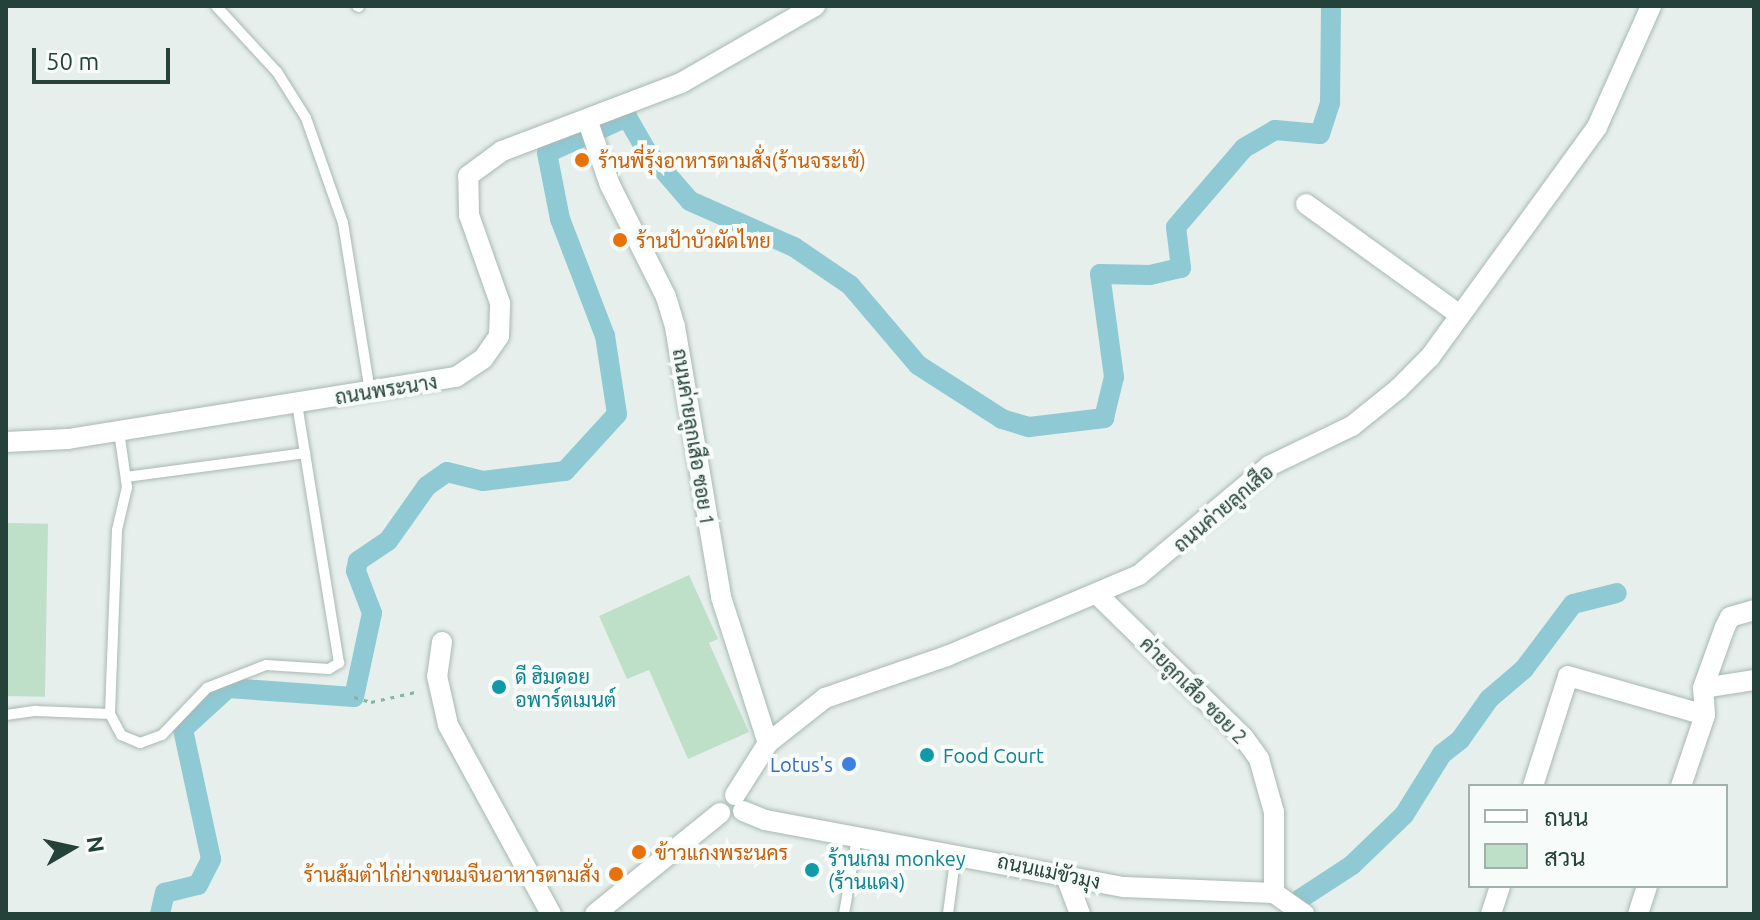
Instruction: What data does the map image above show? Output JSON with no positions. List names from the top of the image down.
{
  "streets": {
    "street": [
      "ถนนพระนาง",
      "ถนนค่ายลูกเสือ ซอย 1",
      "ถนนค่ายลูกเสือ",
      "ค่ายลูกเสือ ซอย 2",
      "ถนนแม่ขัวมุง"
    ]
  },
  "crossings": [
    ["ถนนพระนาง", "ถนนค่ายลูกเสือ ซอย 1"],
    ["ถนนค่ายลูกเสือ ซอย 1", "ถนนค่ายลูกเสือ"],
    ["ถนนค่ายลูกเสือ", "ค่ายลูกเสือ ซอย 2"],
    ["ถนนค่ายลูกเสือ", "ถนนแม่ขัวมุง"],
    ["ค่ายลูกเสือ ซอย 2", "ถนนแม่ขัวมุง"]
  ],
  "places": [
    "ร้านพี่รุ้งอาหารตามสั่ง(ร้านจระเข้)",
    "ร้านป้าบัวผัดไทย",
    "ดี ฮิมดอย อพาร์ตเมนต์",
    "Food Court",
    "Lotus's",
    "ข้าวแกงพระนคร",
    "ร้านเกม monkey (ร้านแดง)",
    "ร้านส้มตำไก่ย่างขนมจีนอาหารตามสั่ง"
  ],
  "legend": ["ถนน", "สวน"],
  "scale_bar": "50 m",
  "north": "right"
}
